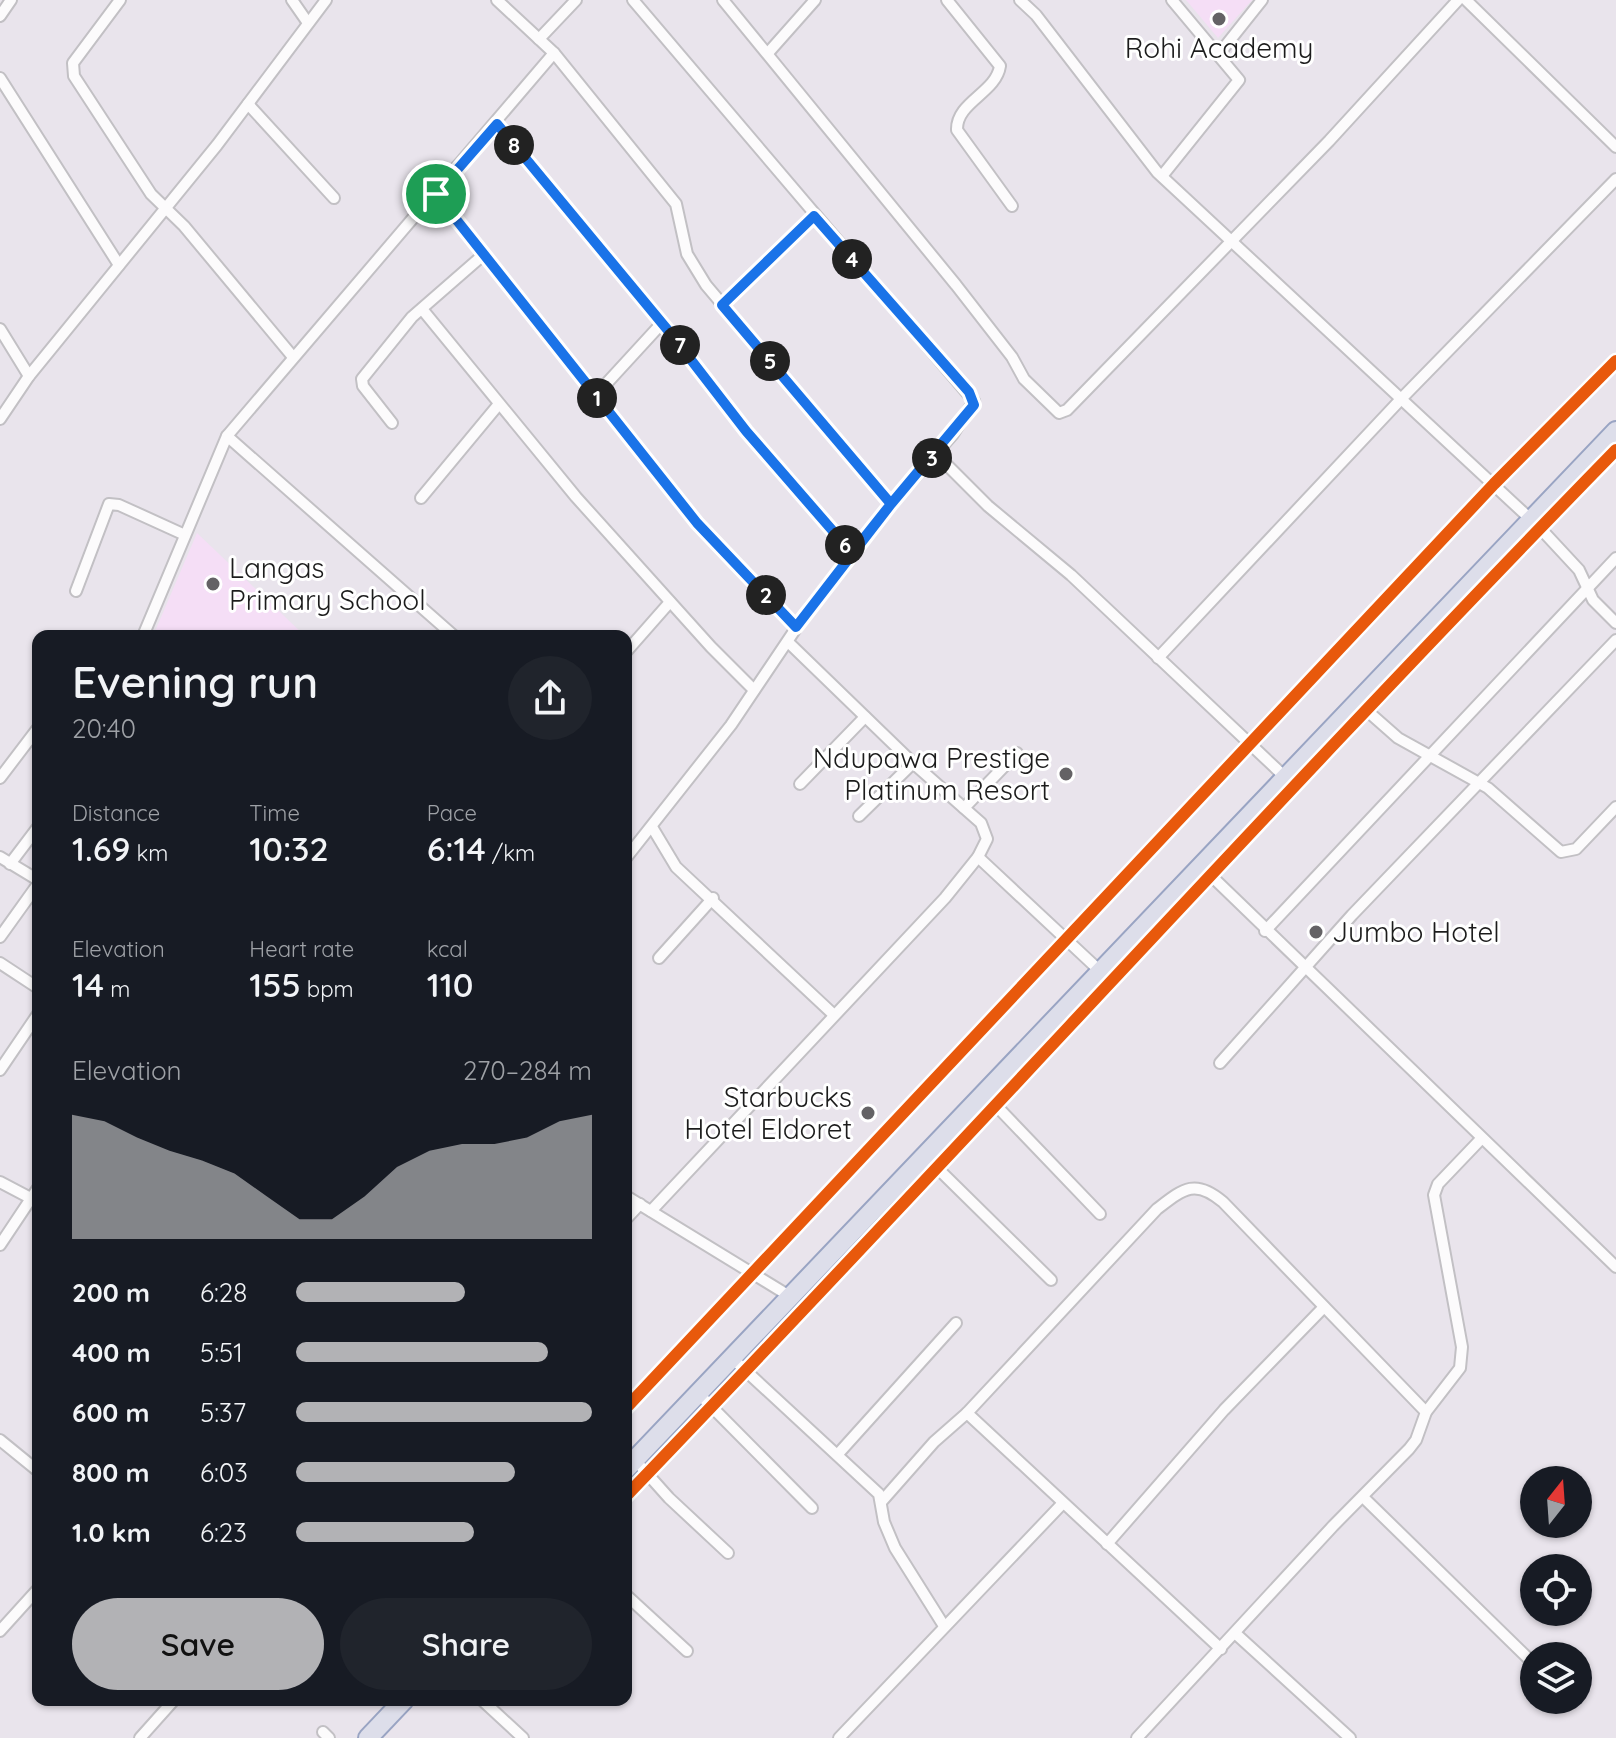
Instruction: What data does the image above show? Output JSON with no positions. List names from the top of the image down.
{
  "places": [
    "Rohi Academy",
    "Langas Primary School",
    "Ndupawa Prestige Platinum Resort",
    "Jumbo Hotel",
    "Starbucks Hotel Eldoret"
  ],
  "north": "top",
  "page": {
    "pins": [
      "8",
      "4",
      "7",
      "5",
      "1",
      "3",
      "6",
      "2"
    ],
    "heading": ["Evening run", "20:40"],
    "stats": [
      ["Distance", "1.69 km"],
      ["Time", "10:32"],
      ["Pace", "6:14 /km"],
      ["Elevation", "14 m"],
      ["Heart rate", "155 bpm"],
      ["kcal", "110"]
    ],
    "chart": ["Elevation", "270–284 m"],
    "list": [
      {
        "name": "200 m",
        "note": "6:28"
      },
      {
        "name": "400 m",
        "note": "5:51"
      },
      {
        "name": "600 m",
        "note": "5:37"
      },
      {
        "name": "800 m",
        "note": "6:03"
      },
      {
        "name": "1.0 km",
        "note": "6:23"
      }
    ],
    "buttons": ["Save", "Share"]
  }
}
